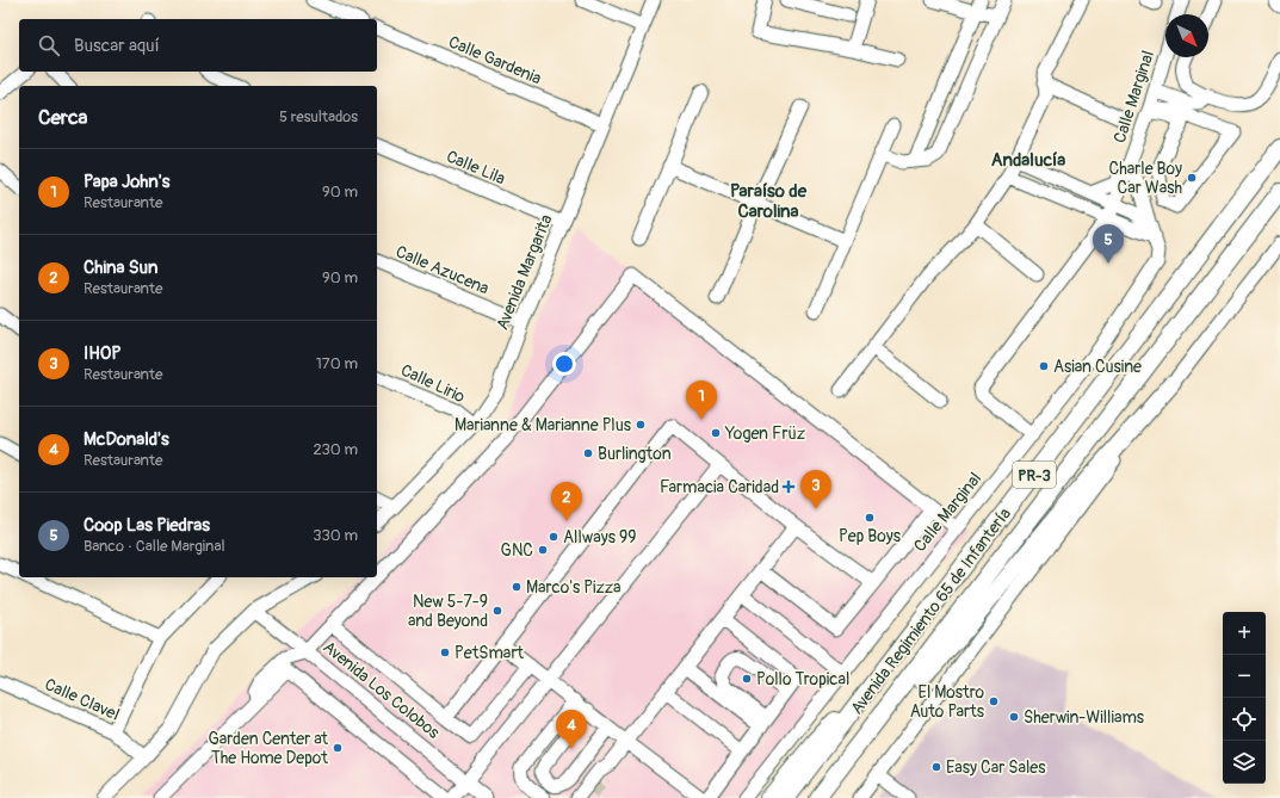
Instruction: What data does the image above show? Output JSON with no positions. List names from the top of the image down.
{
  "streets": {
    "main road": ["PR-3", "Avenida Regimiento 65 de Infantería"],
    "street": [
      "Calle Gardenia",
      "Calle Marginal",
      "Calle Lila",
      "Calle Azucena",
      "Avenida Margarita",
      "Calle Lirio",
      "Avenida Los Colobos",
      "Calle Clavel"
    ]
  },
  "crossings": [
    ["Calle Gardenia", "Avenida Margarita"],
    ["Calle Lila", "Avenida Margarita"],
    ["Calle Azucena", "Avenida Margarita"],
    ["Avenida Margarita", "Calle Lirio"]
  ],
  "districts": ["Andalucía", "Paraíso de Carolina"],
  "places": {
    "other": [
      "Charle Boy Car Wash",
      "Asian Cusine",
      "Marianne & Marianne Plus",
      "Yogen Früz",
      "Burlington",
      "Pep Boys",
      "Allways 99",
      "GNC",
      "Marco's Pizza",
      "New 5-7-9 and Beyond",
      "PetSmart",
      "Pollo Tropical",
      "El Mostro Auto Parts",
      "Sherwin-Williams",
      "Garden Center at The Home Depot",
      "Easy Car Sales"
    ],
    "health": ["Farmacia Caridad"]
  },
  "north": "bottom right",
  "page": {
    "search": "Buscar aquí",
    "heading": ["Cerca", "5 resultados"],
    "list": [
      {
        "mark": "1",
        "name": "Papa John's",
        "note": "Restaurante",
        "value": "90 m"
      },
      {
        "mark": "2",
        "name": "China Sun",
        "note": "Restaurante",
        "value": "90 m"
      },
      {
        "mark": "3",
        "name": "IHOP",
        "note": "Restaurante",
        "value": "170 m"
      },
      {
        "mark": "4",
        "name": "McDonald's",
        "note": "Restaurante",
        "value": "230 m"
      },
      {
        "mark": "5",
        "name": "Coop Las Piedras",
        "note": "Banco · Calle Marginal",
        "value": "330 m"
      }
    ],
    "pins": [
      "5",
      "1",
      "3",
      "2",
      "4"
    ],
    "map_buttons": ["+", "−"]
  }
}
